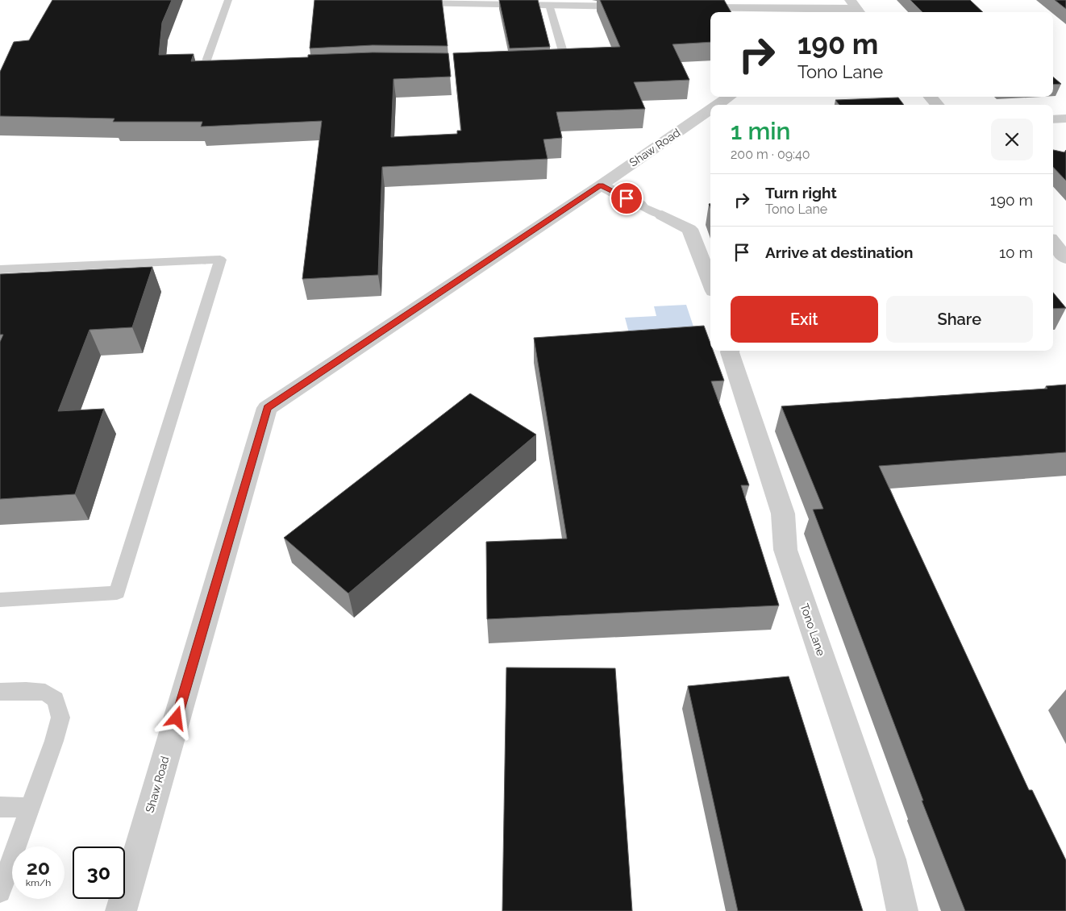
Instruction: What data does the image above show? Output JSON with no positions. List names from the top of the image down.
{
  "streets": {
    "street": ["Shaw Road", "Tono Lane"]
  },
  "page": {
    "turn": ["190 m", "Tono Lane"],
    "heading": ["1 min", "200 m · 09:40"],
    "list": [
      {
        "name": "Turn right",
        "note": "Tono Lane",
        "value": "190 m"
      },
      {
        "name": "Arrive at destination",
        "value": "10 m"
      }
    ],
    "buttons": ["Exit", "Share"],
    "speed": "20 km/h",
    "limit": "30"
  }
}
